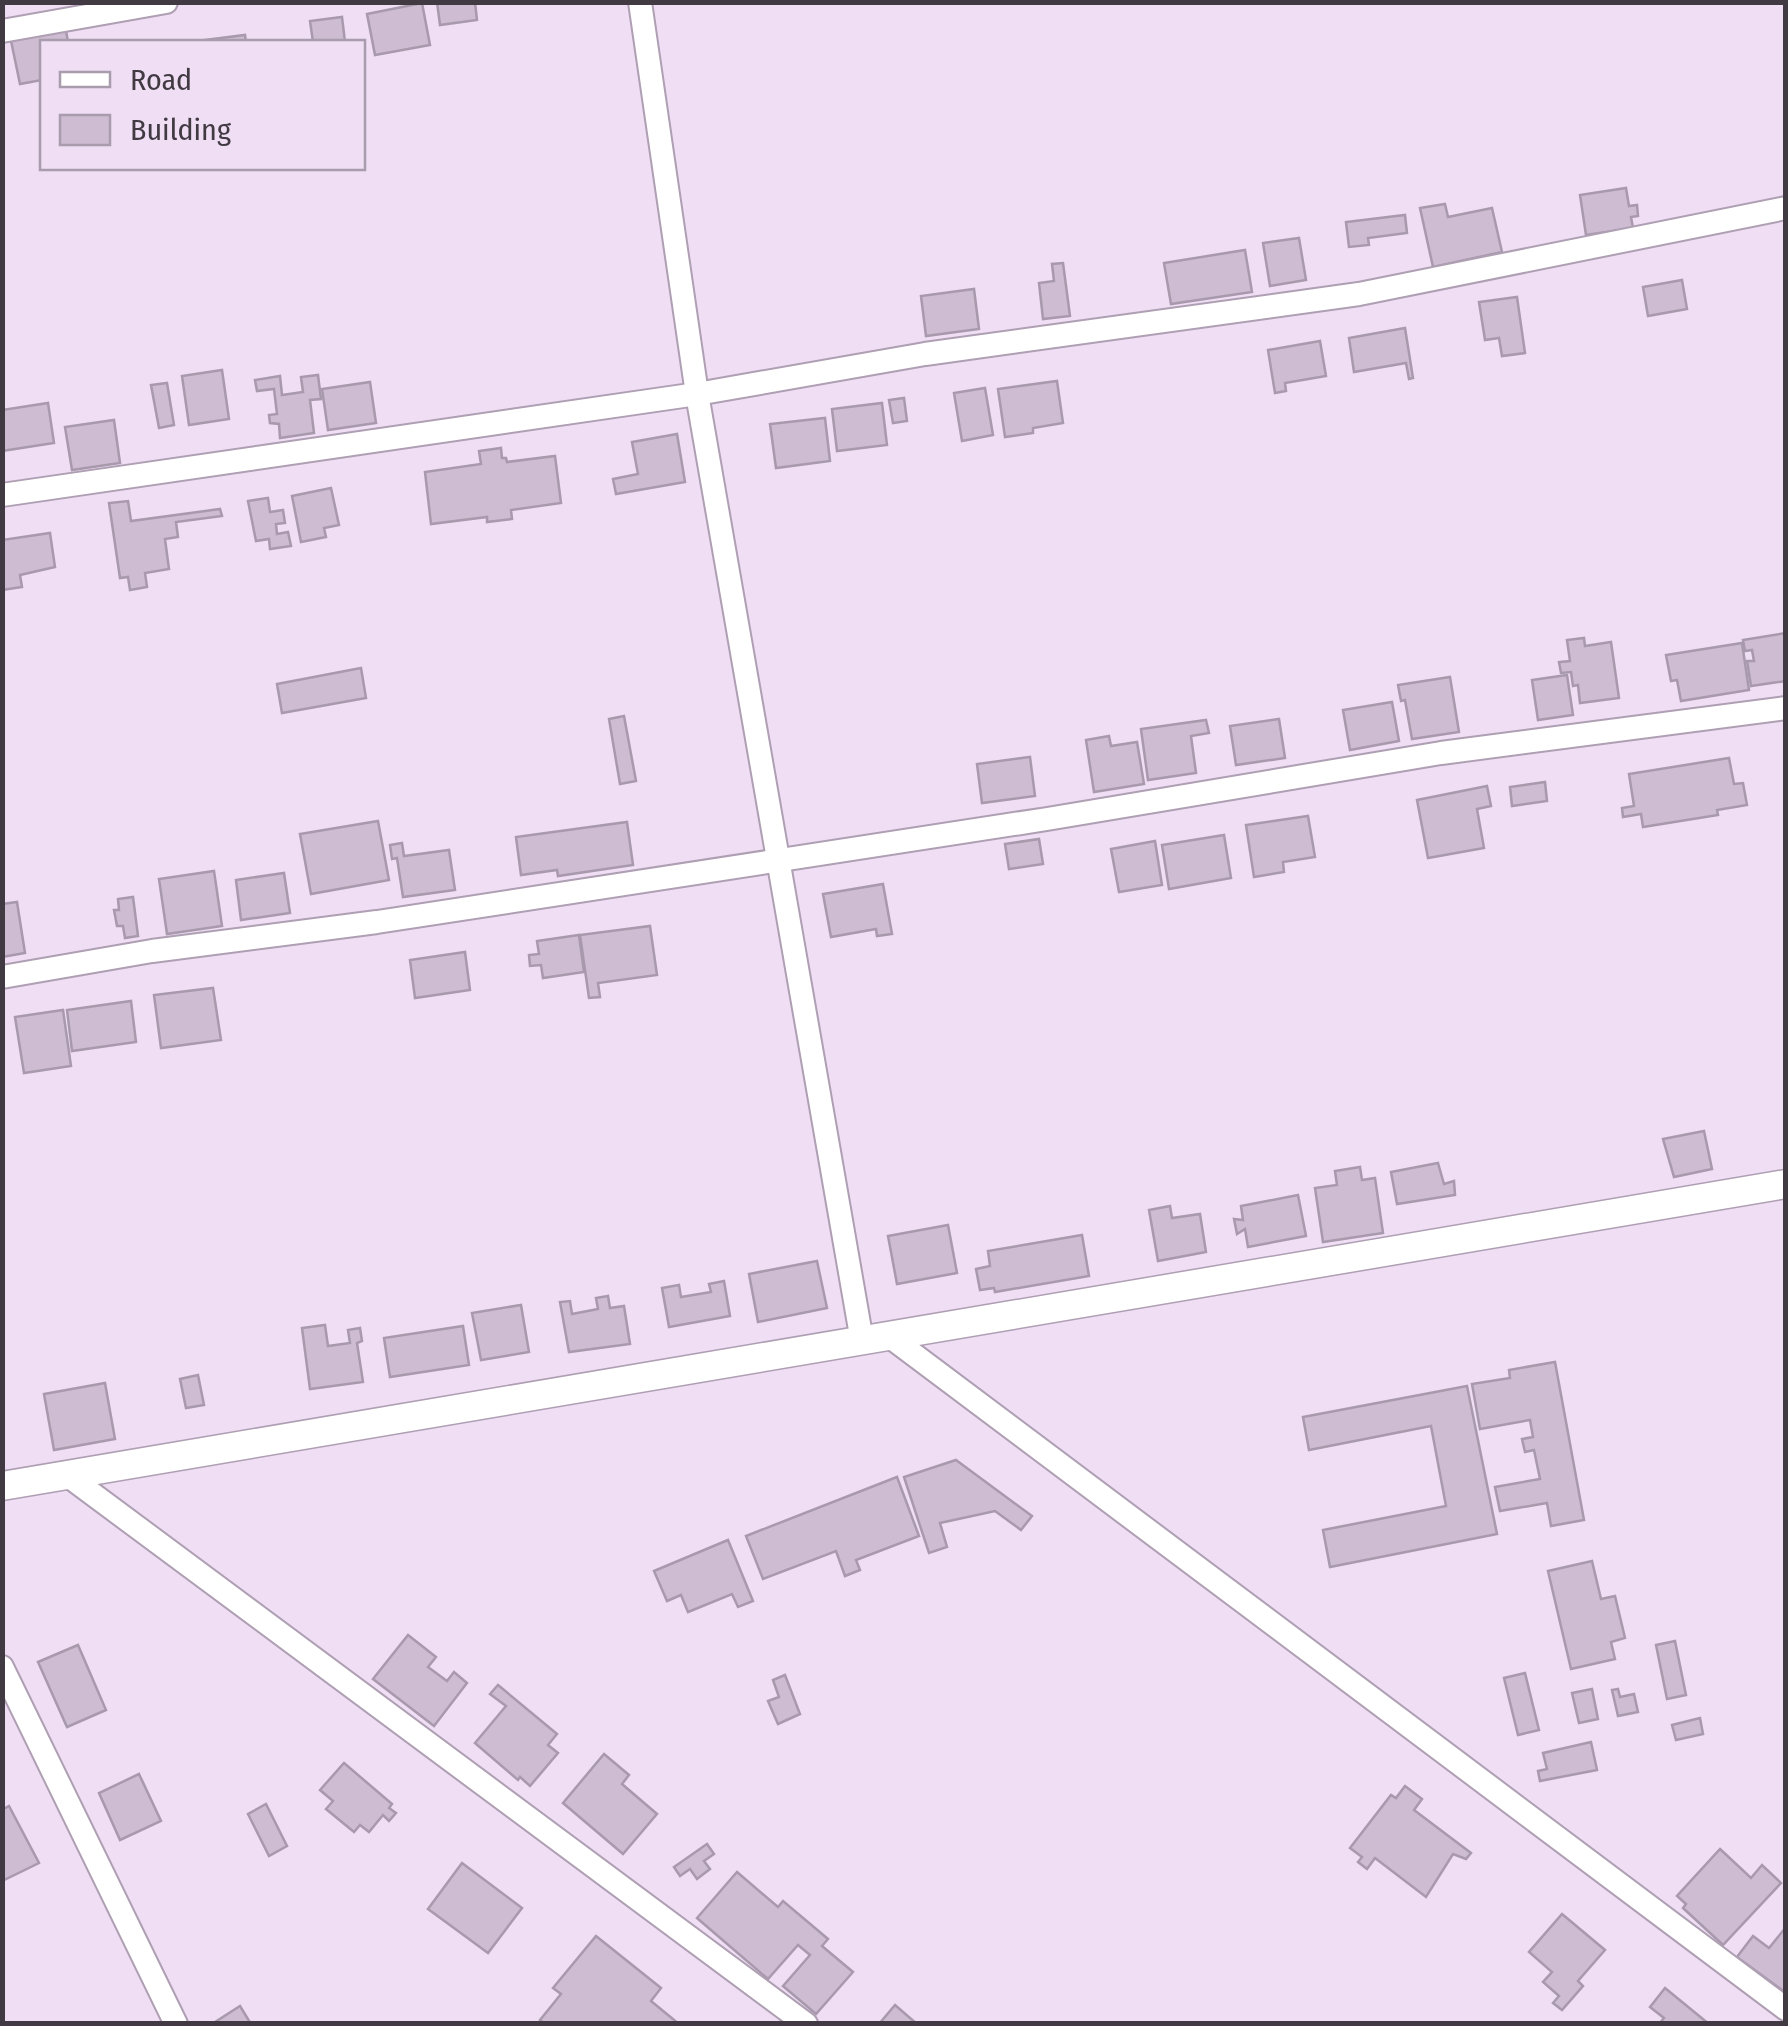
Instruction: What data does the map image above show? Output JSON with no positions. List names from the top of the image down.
{
  "legend": ["Road", "Building"]
}
